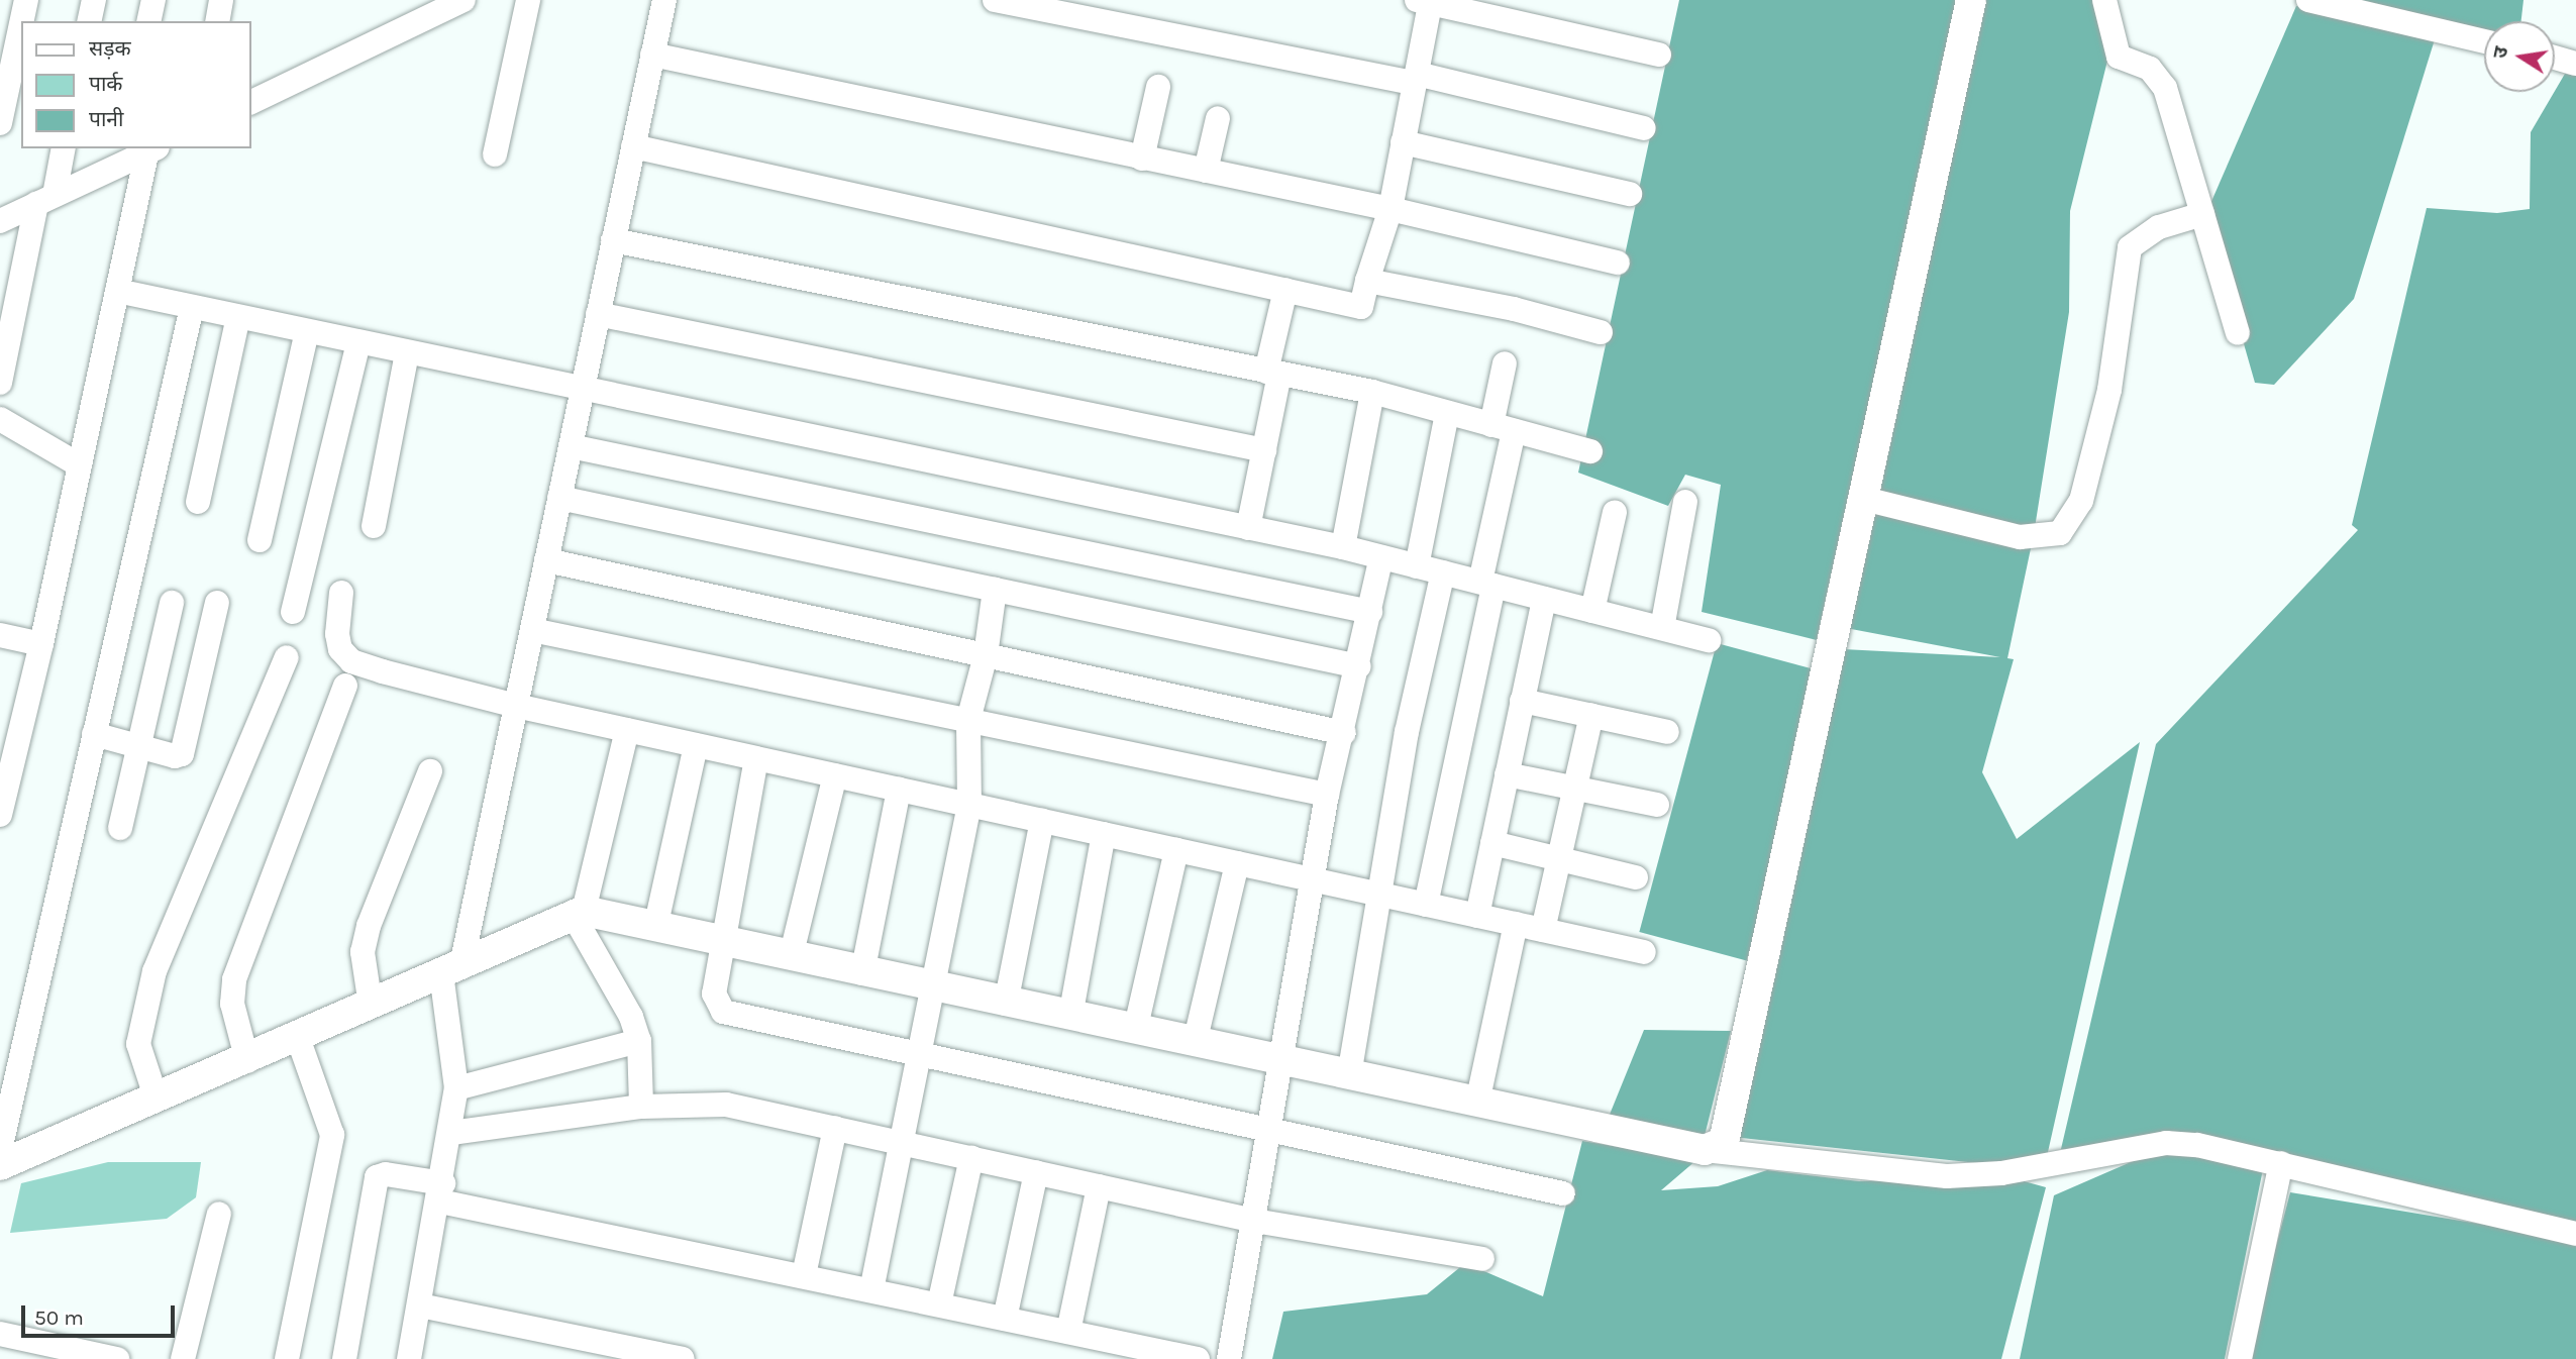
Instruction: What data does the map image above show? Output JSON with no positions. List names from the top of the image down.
{
  "legend": ["सड़क", "पार्क", "पानी"],
  "scale_bar": "50 m",
  "north": "left"
}
